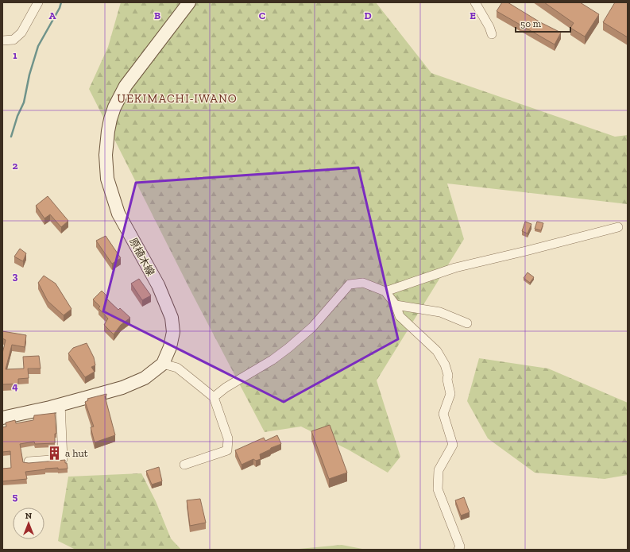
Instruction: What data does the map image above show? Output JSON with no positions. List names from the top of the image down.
{
  "streets": {
    "main road": ["原植木線"]
  },
  "districts": ["UEKIMACHI-IWANO"],
  "places": {
    "building": ["a hut"]
  },
  "scale_bar": "50 m",
  "north": "top",
  "grid": {
    "columns": [
      "A",
      "B",
      "C",
      "D",
      "E"
    ],
    "rows": [
      "1",
      "2",
      "3",
      "4",
      "5"
    ]
  }
}
